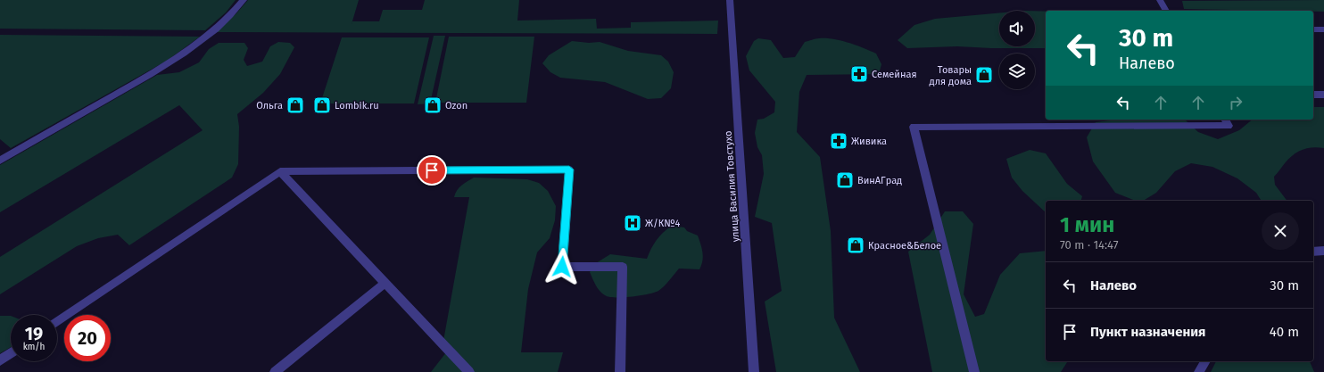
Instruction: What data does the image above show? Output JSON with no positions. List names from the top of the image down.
{
  "streets": {
    "street": ["улица Василия Товстухо"]
  },
  "places": {
    "pharmacy": ["Семейная", "Живика"],
    "shop": [
      "Товары для дома",
      "Ольга",
      "Lombik.ru",
      "Ozon",
      "ВинАГрад",
      "Красное&Белое"
    ],
    "hospital": ["Ж/К№4"]
  },
  "page": {
    "turn": ["30 m", "Налево"],
    "heading": ["1 мин", "70 m · 14:47"],
    "list": [
      {
        "name": "Налево",
        "value": "30 m"
      },
      {
        "name": "Пункт назначения",
        "value": "40 m"
      }
    ],
    "speed": "19 km/h",
    "limit": "20"
  }
}
